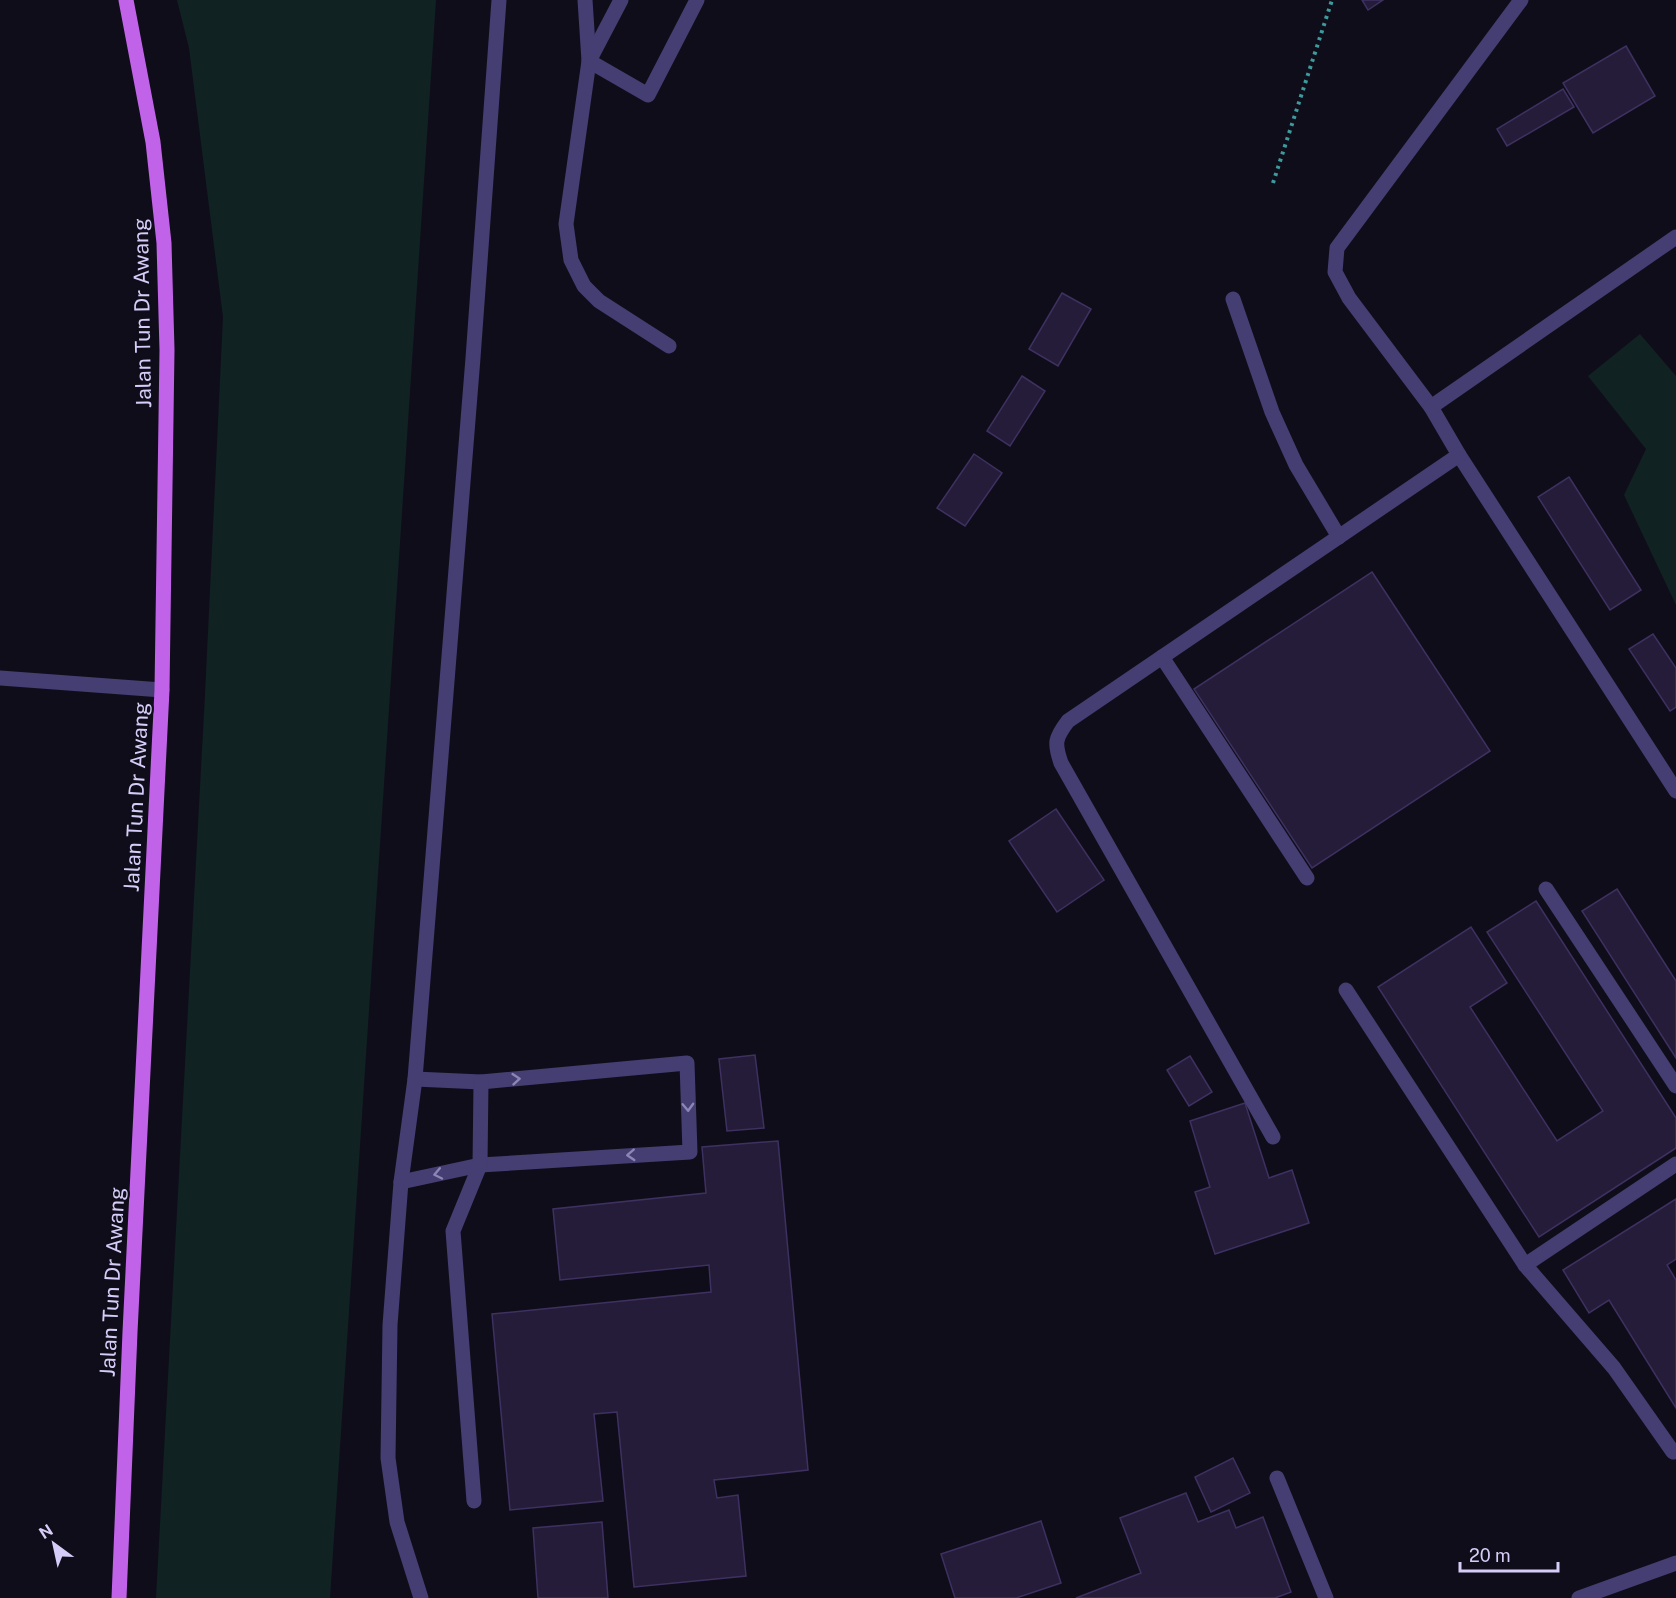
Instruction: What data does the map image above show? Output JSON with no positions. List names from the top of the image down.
{
  "streets": {
    "main road": ["Jalan Tun Dr Awang"]
  },
  "scale_bar": "20 m",
  "north": "top left"
}
